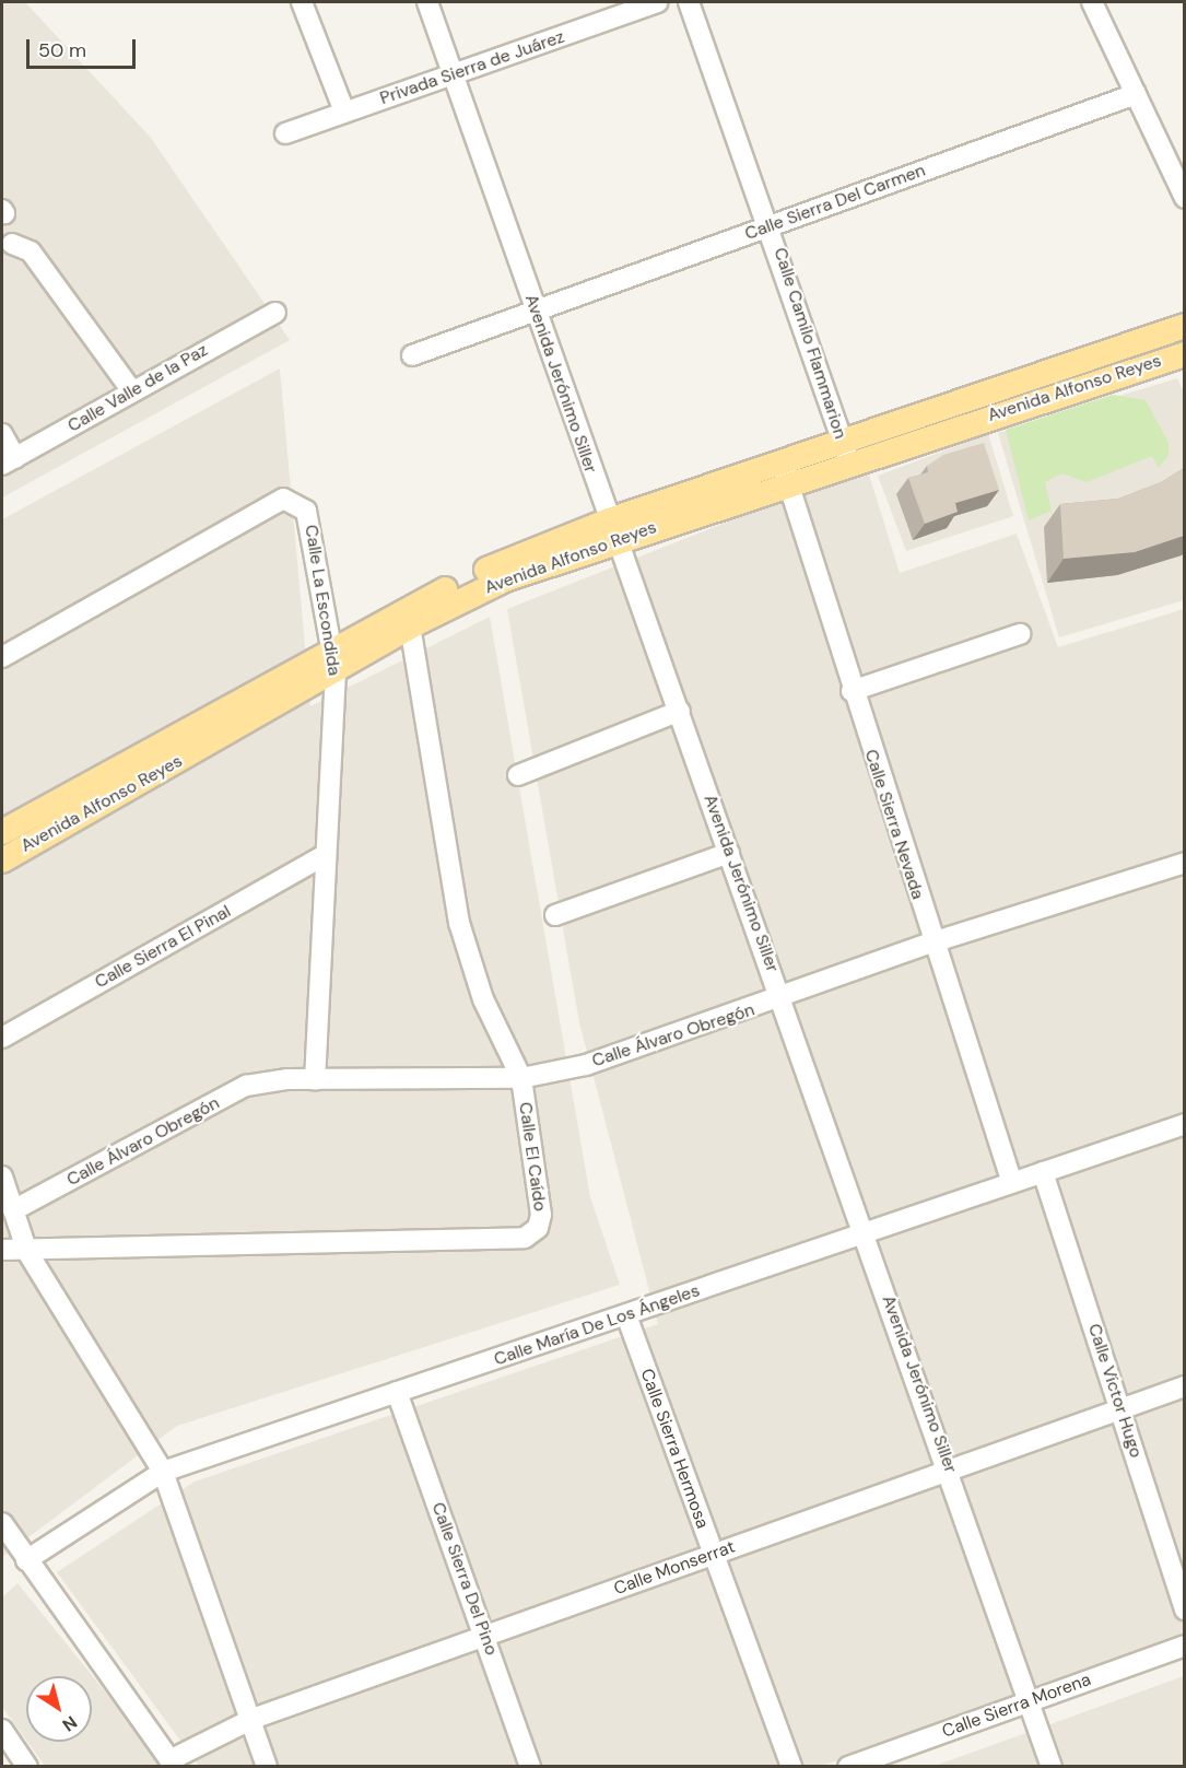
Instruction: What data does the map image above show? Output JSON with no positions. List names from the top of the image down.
{
  "streets": {
    "main road": ["Avenida Alfonso Reyes"],
    "street": [
      "Privada Sierra de Juárez",
      "Calle Sierra Del Carmen",
      "Calle Camilo Flammarion",
      "Avenida Jerónimo Siller",
      "Calle Valle de la Paz",
      "Calle La Escondida",
      "Calle Sierra Nevada",
      "Calle Sierra El Pinal",
      "Calle Álvaro Obregón",
      "Calle El Caído",
      "Calle María De Los Ángeles",
      "Calle Víctor Hugo",
      "Calle Sierra Hermosa",
      "Calle Monserrat",
      "Calle Sierra Del Pino",
      "Calle Sierra Morena"
    ]
  },
  "crossings": [
    ["Privada Sierra de Juárez", "Avenida Jerónimo Siller"],
    ["Calle Sierra Del Carmen", "Calle Camilo Flammarion"],
    ["Calle Sierra Del Carmen", "Avenida Jerónimo Siller"],
    ["Calle Camilo Flammarion", "Avenida Alfonso Reyes"],
    ["Avenida Jerónimo Siller", "Avenida Alfonso Reyes"],
    ["Avenida Jerónimo Siller", "Calle Álvaro Obregón"],
    ["Avenida Jerónimo Siller", "Calle María De Los Ángeles"],
    ["Avenida Jerónimo Siller", "Calle Monserrat"],
    ["Avenida Jerónimo Siller", "Calle Sierra Morena"],
    ["Avenida Alfonso Reyes", "Calle La Escondida"],
    ["Avenida Alfonso Reyes", "Calle Sierra Nevada"],
    ["Avenida Alfonso Reyes", "Calle El Caído"],
    ["Calle La Escondida", "Calle Sierra El Pinal"],
    ["Calle La Escondida", "Calle Álvaro Obregón"],
    ["Calle Sierra Nevada", "Calle Álvaro Obregón"],
    ["Calle Sierra Nevada", "Calle María De Los Ángeles"],
    ["Calle Álvaro Obregón", "Calle El Caído"],
    ["Calle María De Los Ángeles", "Calle Víctor Hugo"],
    ["Calle María De Los Ángeles", "Calle Sierra Hermosa"],
    ["Calle María De Los Ángeles", "Calle Sierra Del Pino"],
    ["Calle Víctor Hugo", "Calle Monserrat"],
    ["Calle Sierra Hermosa", "Calle Monserrat"],
    ["Calle Monserrat", "Calle Sierra Del Pino"]
  ],
  "scale_bar": "50 m",
  "north": "bottom right"
}
